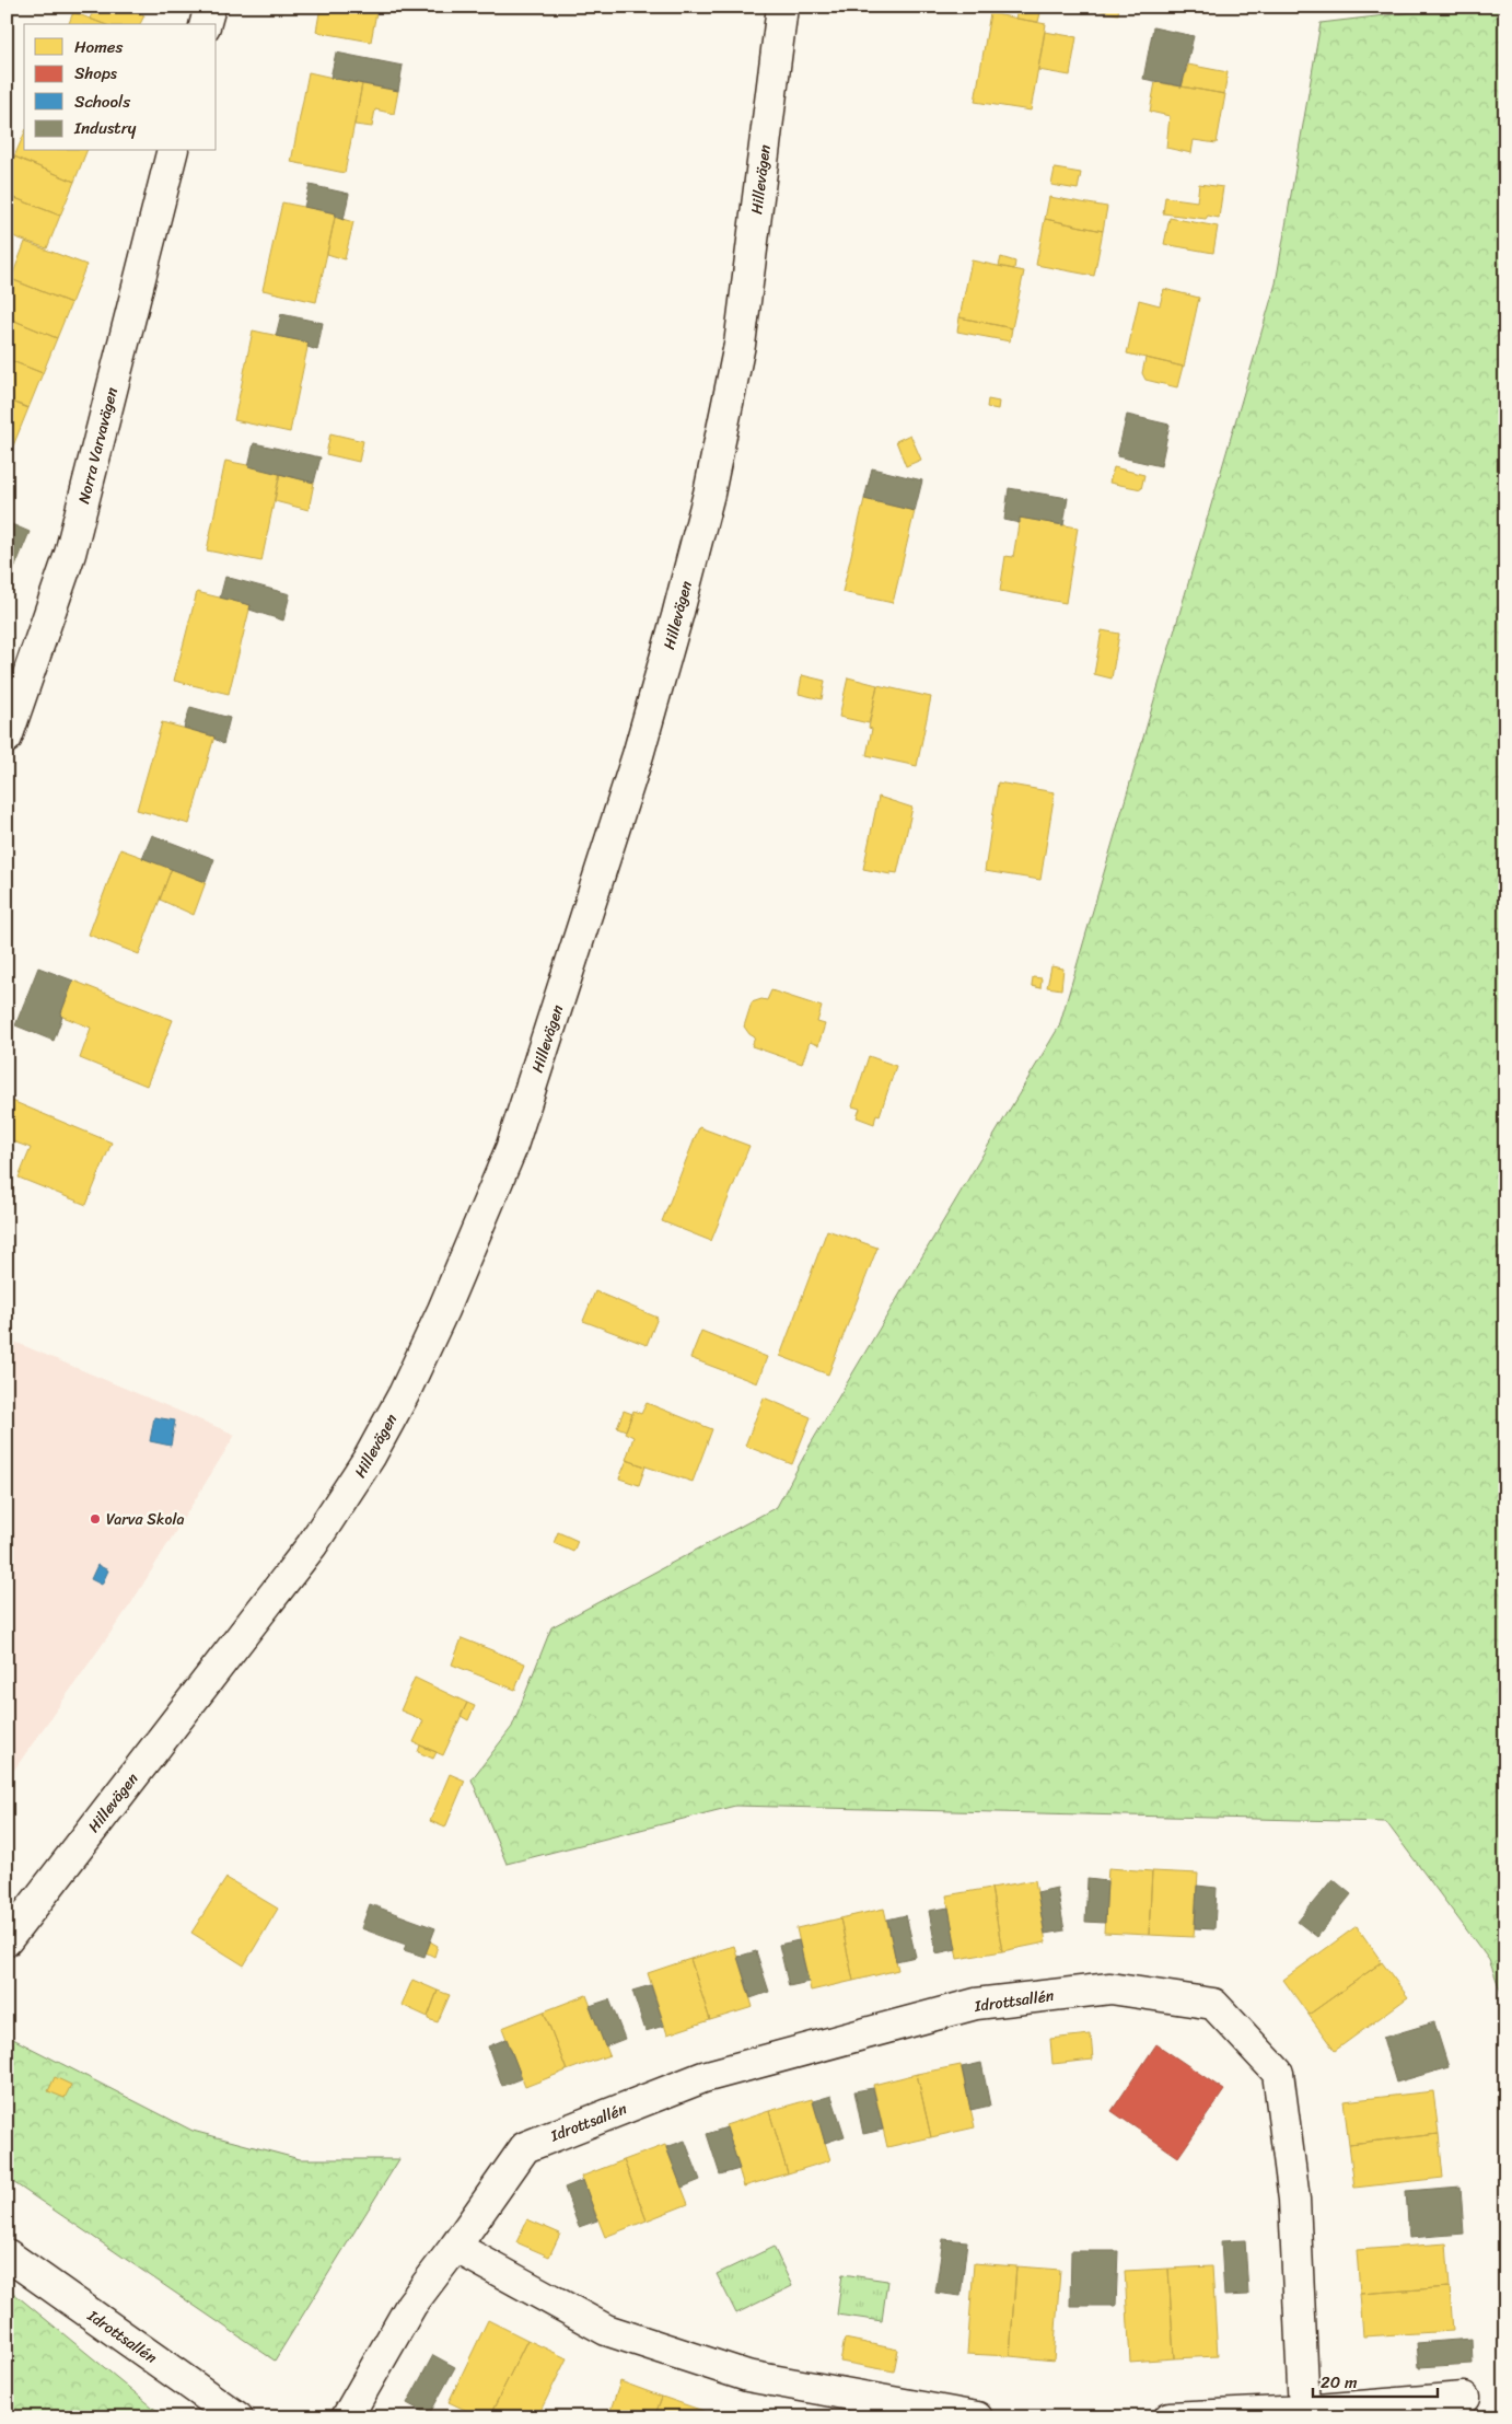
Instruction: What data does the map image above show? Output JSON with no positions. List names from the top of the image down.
{
  "streets": {
    "street": ["Hillevägen", "Norra Varvavägen", "Idrottsallén"]
  },
  "places": ["Varva Skola"],
  "legend": [
    "Homes",
    "Shops",
    "Schools",
    "Industry"
  ],
  "scale_bar": "20 m"
}
